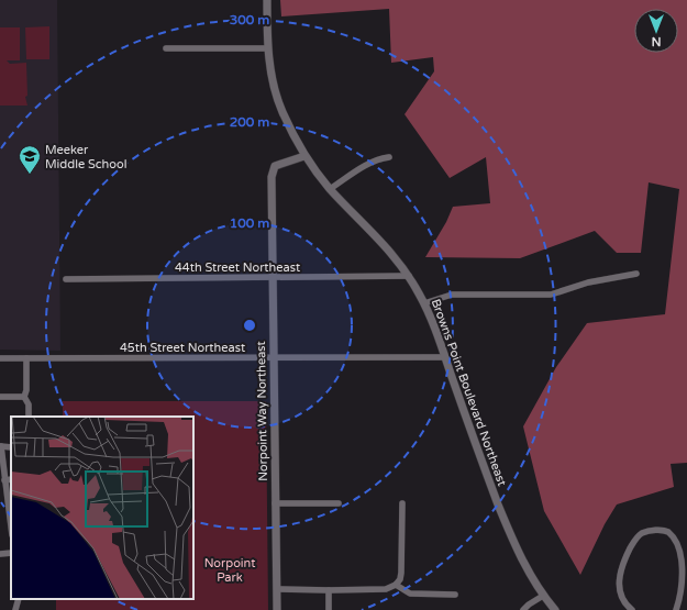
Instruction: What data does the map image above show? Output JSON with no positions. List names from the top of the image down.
{
  "streets": {
    "street": [
      "44th Street Northeast",
      "45th Street Northeast",
      "Browns Point Boulevard Northeast",
      "Norpoint Way Northeast"
    ]
  },
  "crossings": [
    ["44th Street Northeast", "Browns Point Boulevard Northeast"],
    ["44th Street Northeast", "Norpoint Way Northeast"],
    ["45th Street Northeast", "Browns Point Boulevard Northeast"],
    ["45th Street Northeast", "Norpoint Way Northeast"],
    ["Browns Point Boulevard Northeast", "Norpoint Way Northeast"]
  ],
  "parks": ["Norpoint Park"],
  "places": {
    "school or university": ["Meeker Middle School"]
  },
  "north": "bottom",
  "rings": ["300 m", "200 m", "100 m"]
}
